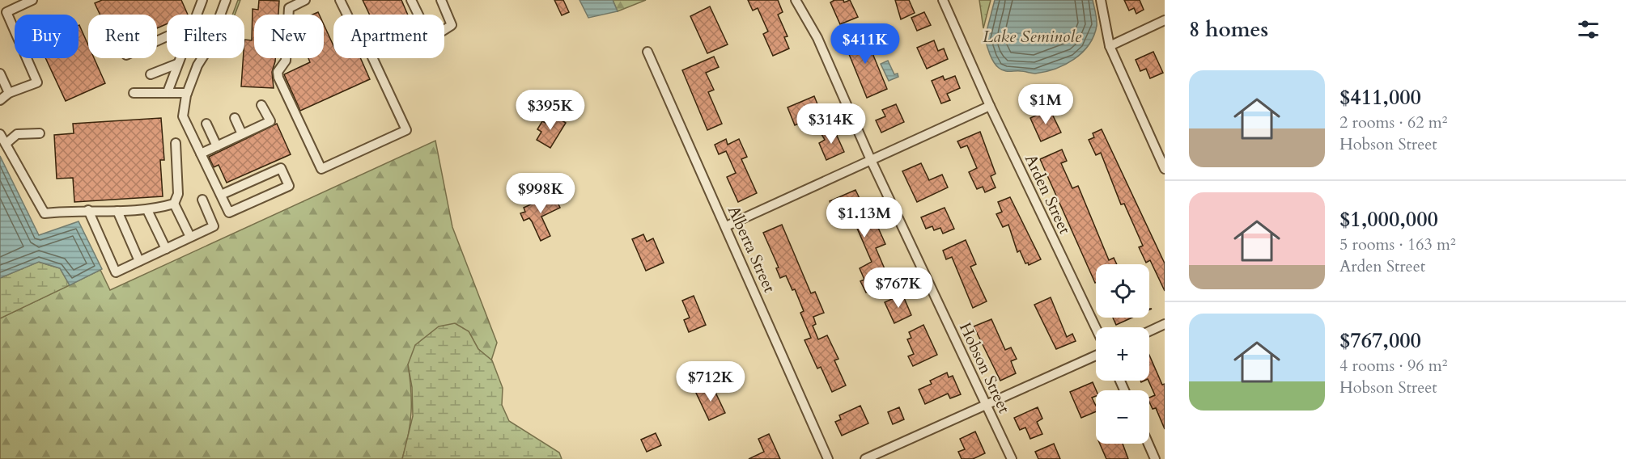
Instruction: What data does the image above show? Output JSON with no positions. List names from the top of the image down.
{
  "streets": {
    "street": ["Arden Street", "Alberta Street", "Hobson Street"]
  },
  "water": ["Lake Seminole"],
  "page": {
    "heading": "8 homes",
    "chip": [
      "Buy",
      "Rent",
      "Filters",
      "New",
      "Apartment"
    ],
    "price": [
      "$411K",
      "$1M",
      "$395K",
      "$314K",
      "$998K",
      "$1.13M",
      "$767K",
      "$712K"
    ],
    "list": [
      {
        "name": "$411,000",
        "note": "2 rooms · 62 m² · Hobson Street"
      },
      {
        "name": "$1,000,000",
        "note": "5 rooms · 163 m² · Arden Street"
      },
      {
        "name": "$767,000",
        "note": "4 rooms · 96 m² · Hobson Street"
      }
    ],
    "map_buttons": ["+", "−"]
  }
}
